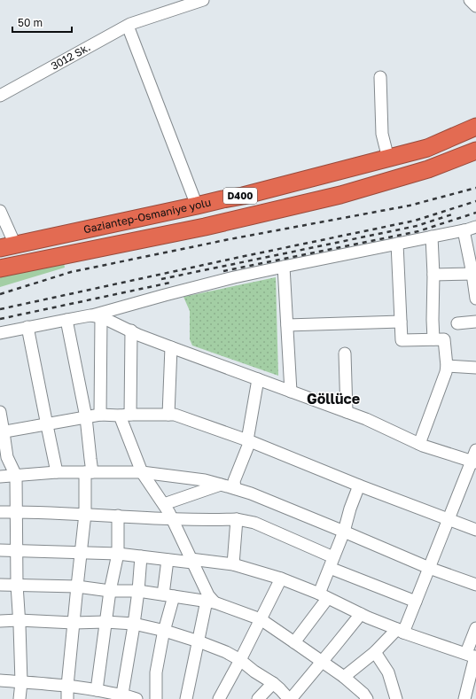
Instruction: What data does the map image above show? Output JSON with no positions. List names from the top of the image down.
{
  "streets": {
    "highway": ["D400", "Gaziantep-Osmaniye yolu"],
    "street": ["3012 Sk."]
  },
  "districts": ["Göllüce"],
  "scale_bar": "50 m"
}
